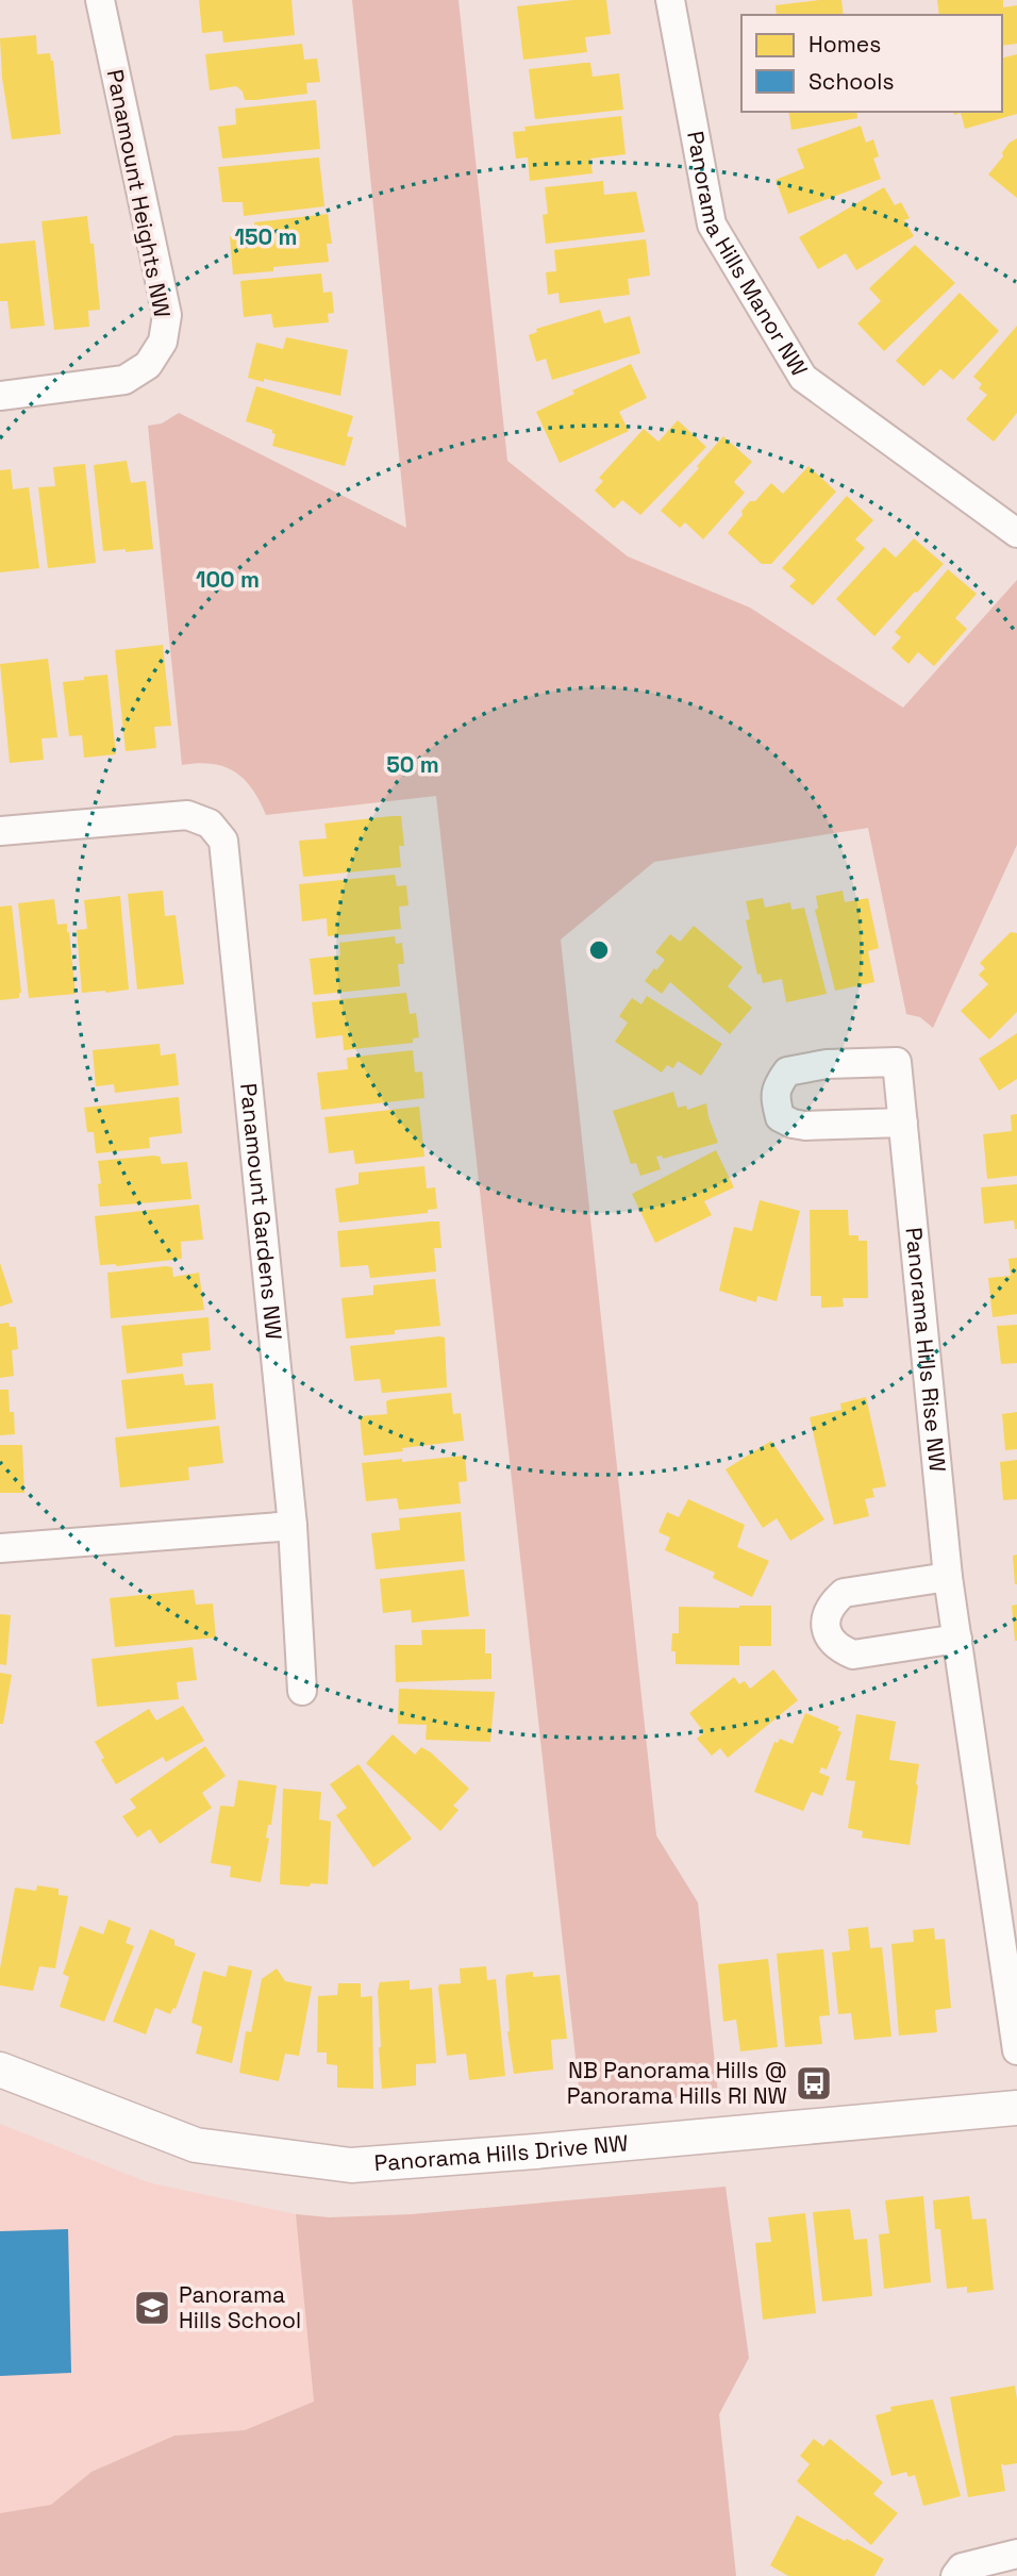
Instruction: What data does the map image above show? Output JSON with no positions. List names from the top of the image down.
{
  "streets": {
    "street": [
      "Panamount Heights NW",
      "Panorama Hills Manor NW",
      "Panamount Gardens NW",
      "Panorama Hills Rise NW",
      "Panorama Hills Drive NW"
    ]
  },
  "places": {
    "bus stop": ["NB Panorama Hills @ Panorama Hills RI NW"],
    "school or university": ["Panorama Hills School"]
  },
  "legend": ["Homes", "Schools"],
  "rings": ["150 m", "100 m", "50 m"]
}
